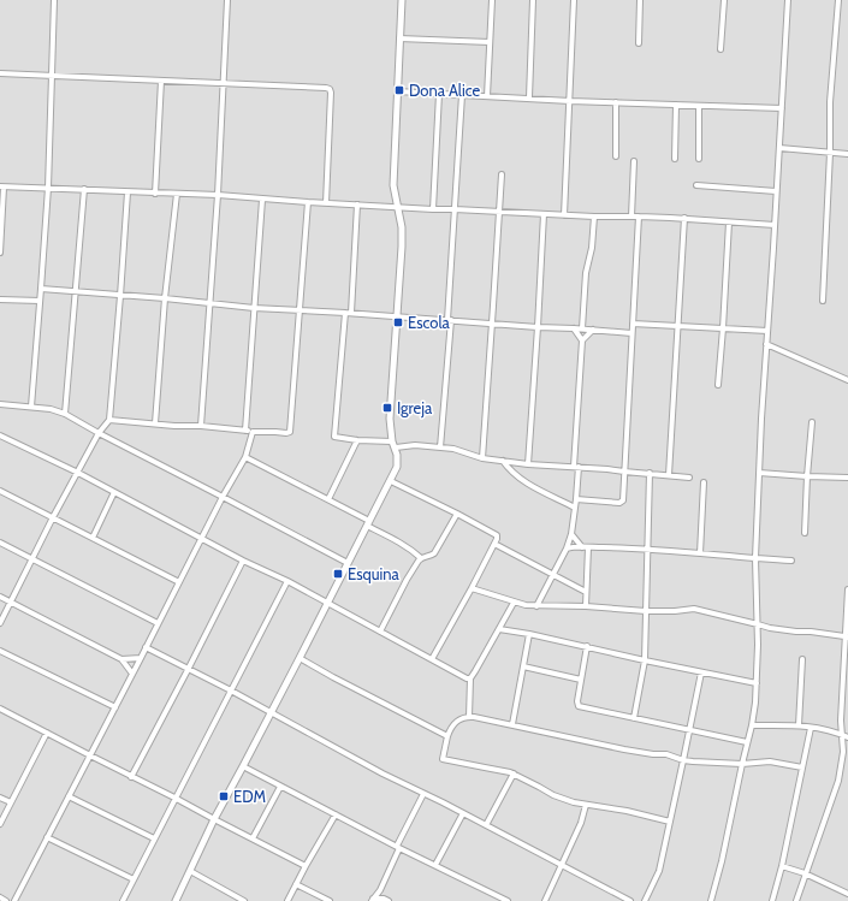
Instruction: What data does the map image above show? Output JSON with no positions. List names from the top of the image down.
{
  "places": {
    "transit": [
      "Dona Alice",
      "Escola",
      "Igreja",
      "Esquina",
      "EDM"
    ]
  }
}
